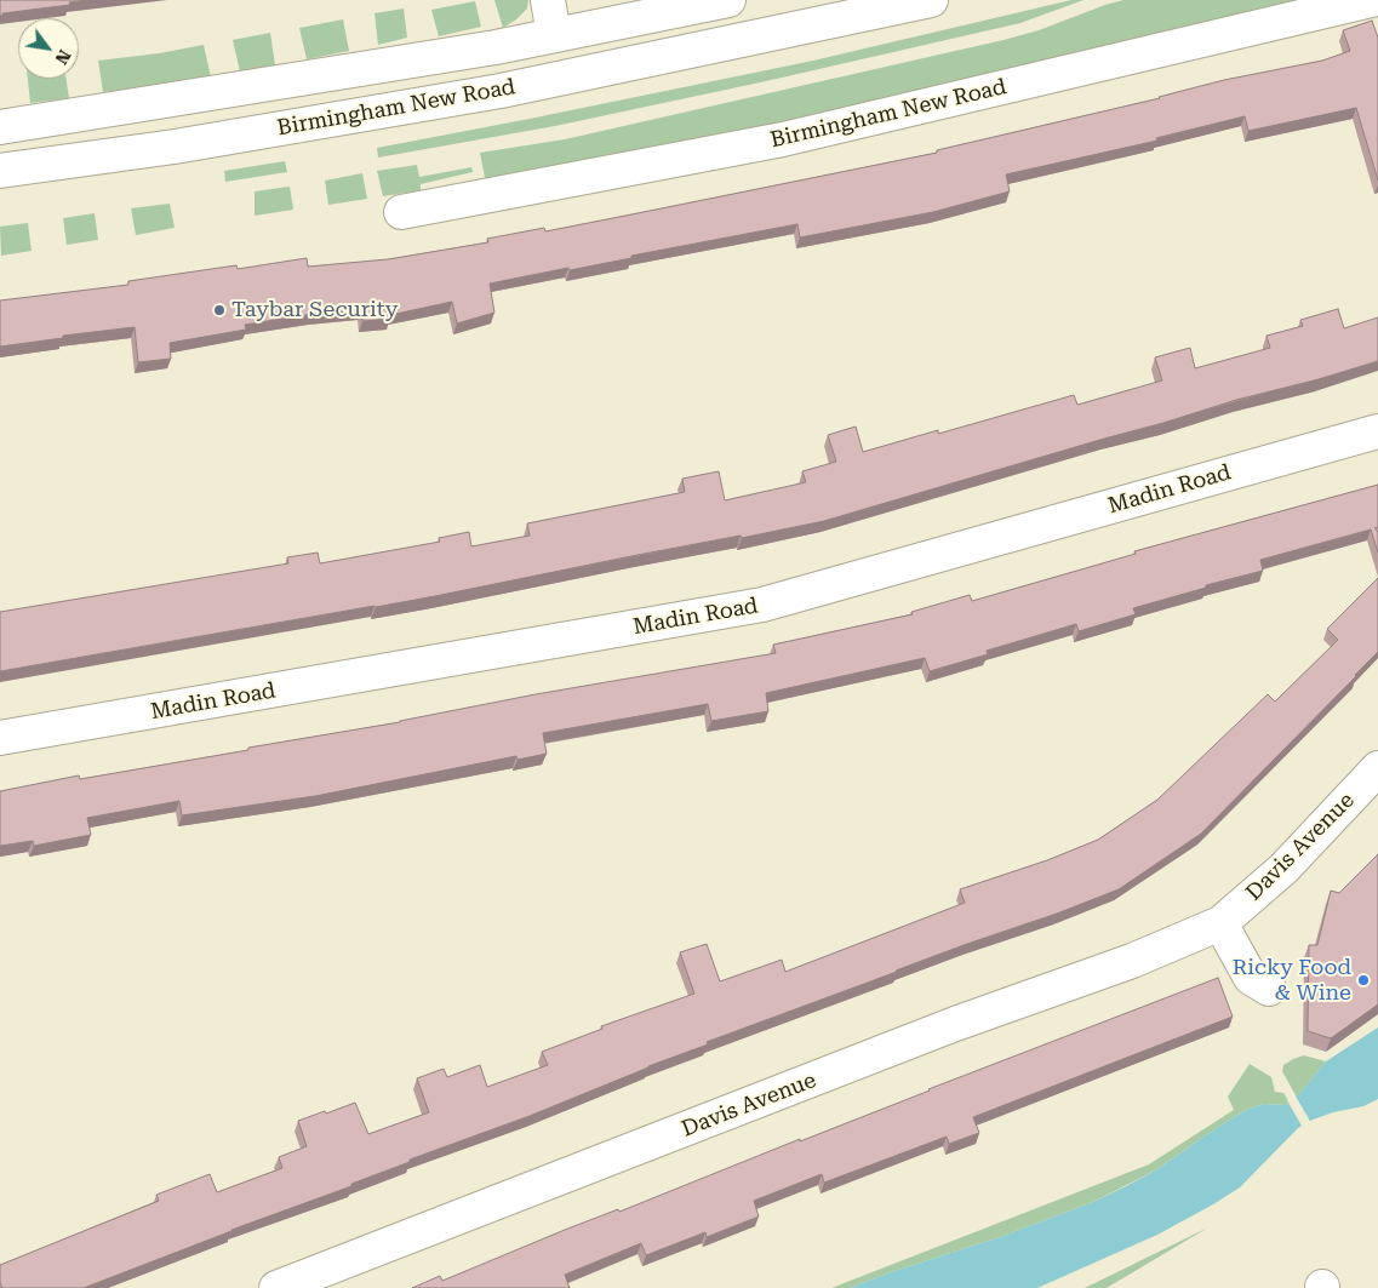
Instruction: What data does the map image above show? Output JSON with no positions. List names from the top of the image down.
{
  "streets": {
    "main road": ["Birmingham New Road", "Madin Road", "Davis Avenue"]
  },
  "places": ["Taybar Security", "Ricky Food & Wine"],
  "north": "bottom right"
}
